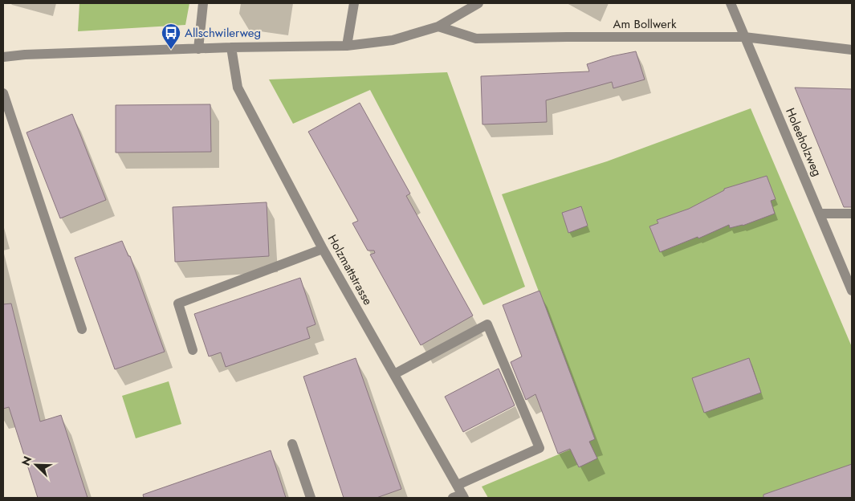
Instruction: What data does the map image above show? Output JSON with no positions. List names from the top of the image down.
{
  "streets": {
    "street": ["Am Bollwerk", "Holeeholzweg", "Holzmattstrasse"]
  },
  "crossings": [
    ["Am Bollwerk", "Holeeholzweg"]
  ],
  "places": {
    "bus stop": ["Allschwilerweg"]
  },
  "north": "top left"
}
